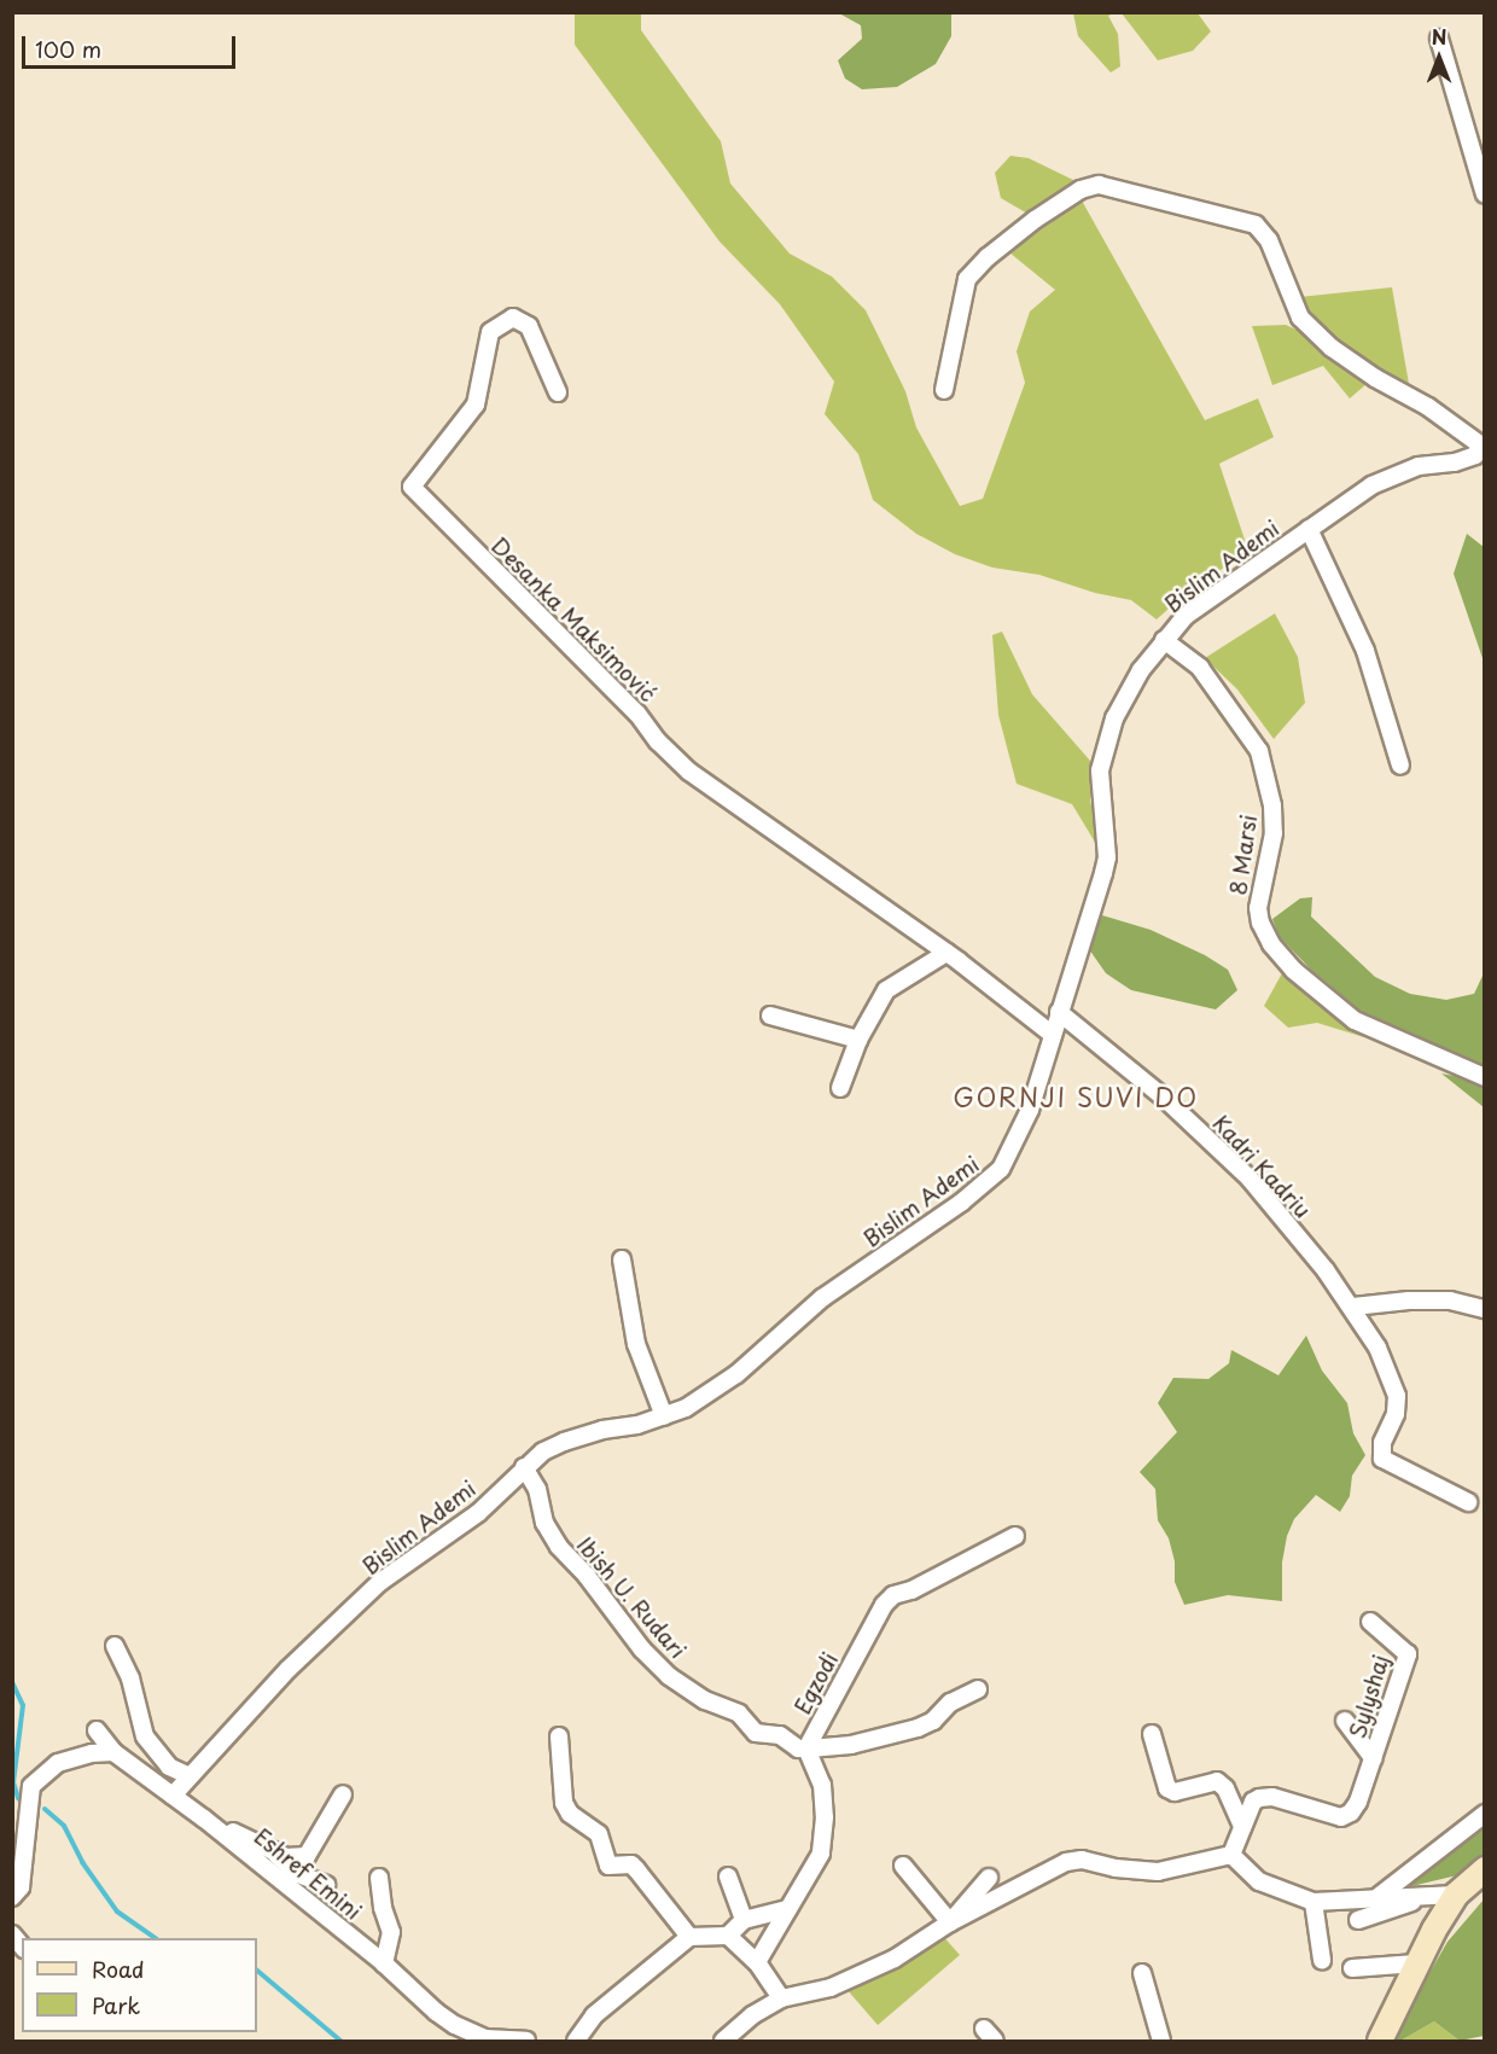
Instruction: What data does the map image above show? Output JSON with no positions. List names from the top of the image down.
{
  "streets": {
    "street": [
      "Bislim Ademi",
      "Desanka Maksimović",
      "8 Marsi",
      "Kadri Kadriu",
      "Ibish U. Rudari",
      "Egzodi",
      "Sylyshaj",
      "Eshref Emini"
    ]
  },
  "crossings": [
    ["Bislim Ademi", "Desanka Maksimović"],
    ["Bislim Ademi", "8 Marsi"],
    ["Bislim Ademi", "Kadri Kadriu"],
    ["Bislim Ademi", "Ibish U. Rudari"],
    ["Bislim Ademi", "Eshref Emini"],
    ["Ibish U. Rudari", "Egzodi"]
  ],
  "districts": ["GORNJI SUVI DO"],
  "legend": ["Road", "Park"],
  "scale_bar": "100 m",
  "north": "top"
}
